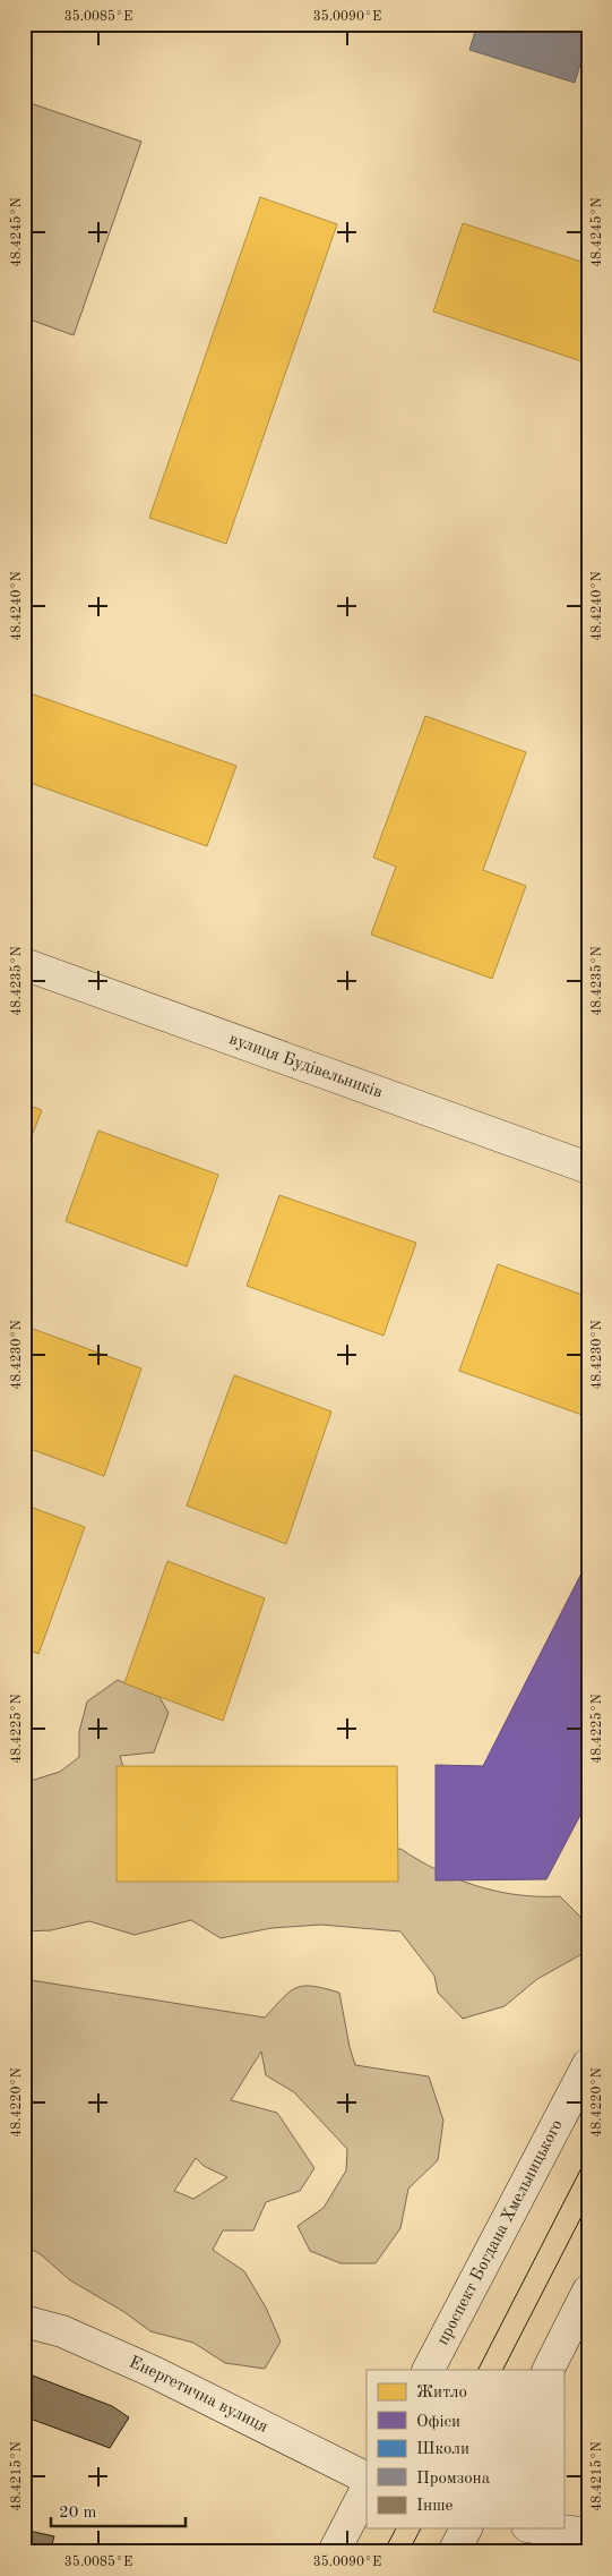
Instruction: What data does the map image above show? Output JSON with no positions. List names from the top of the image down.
{
  "streets": {
    "main road": ["вулиця Будівельників", "проспект Богдана Хмельницького", "Енергетична вулиця"]
  },
  "legend": [
    "Житло",
    "Офіси",
    "Школи",
    "Промзона",
    "Інше"
  ],
  "scale_bar": "20 m",
  "coordinates": [
    "35.0085°E",
    "35.0090°E",
    "48.4245°N",
    "48.4240°N",
    "48.4235°N",
    "48.4230°N",
    "48.4225°N",
    "48.4220°N",
    "48.4215°N"
  ]
}
